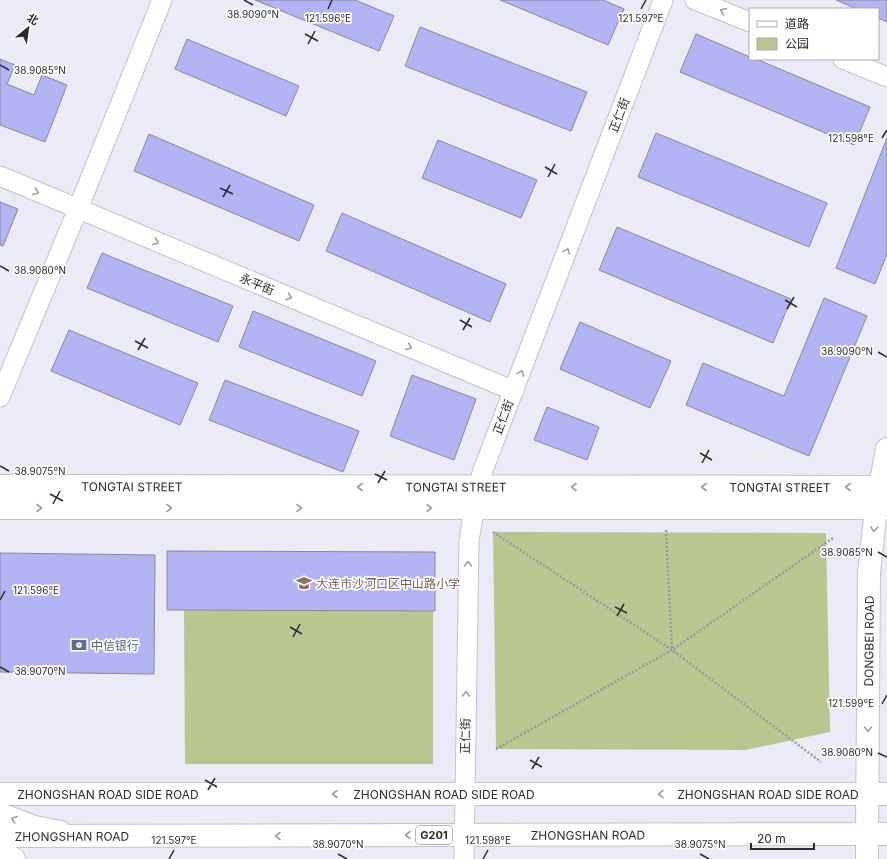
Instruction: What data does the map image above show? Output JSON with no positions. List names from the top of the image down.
{
  "streets": {
    "main road": [
      "TONGTAI STREET",
      "DONGBEI ROAD",
      "ZHONGSHAN ROAD SIDE ROAD",
      "G201",
      "ZHONGSHAN ROAD"
    ],
    "street": ["正仁街", "永平街"]
  },
  "crossings": [
    ["正仁街", "永平街"],
    ["正仁街", "TONGTAI STREET"],
    ["正仁街", "ZHONGSHAN ROAD SIDE ROAD"],
    ["正仁街", "ZHONGSHAN ROAD"],
    ["TONGTAI STREET", "DONGBEI ROAD"],
    ["DONGBEI ROAD", "ZHONGSHAN ROAD SIDE ROAD"],
    ["DONGBEI ROAD", "ZHONGSHAN ROAD"]
  ],
  "one_way": [
    "正仁街",
    "永平街",
    "DONGBEI ROAD",
    "ZHONGSHAN ROAD SIDE ROAD",
    "ZHONGSHAN ROAD"
  ],
  "places": {
    "school or university": ["大连市沙河口区中山路小学"],
    "bank": ["中信银行"]
  },
  "legend": ["道路", "公园"],
  "scale_bar": "20 m",
  "north": "top right",
  "coordinates": [
    "38.9090°N",
    "121.596°E",
    "121.597°E",
    "38.9085°N",
    "121.598°E",
    "38.9080°N",
    "38.9075°N",
    "38.9070°N",
    "121.599°E"
  ]
}
